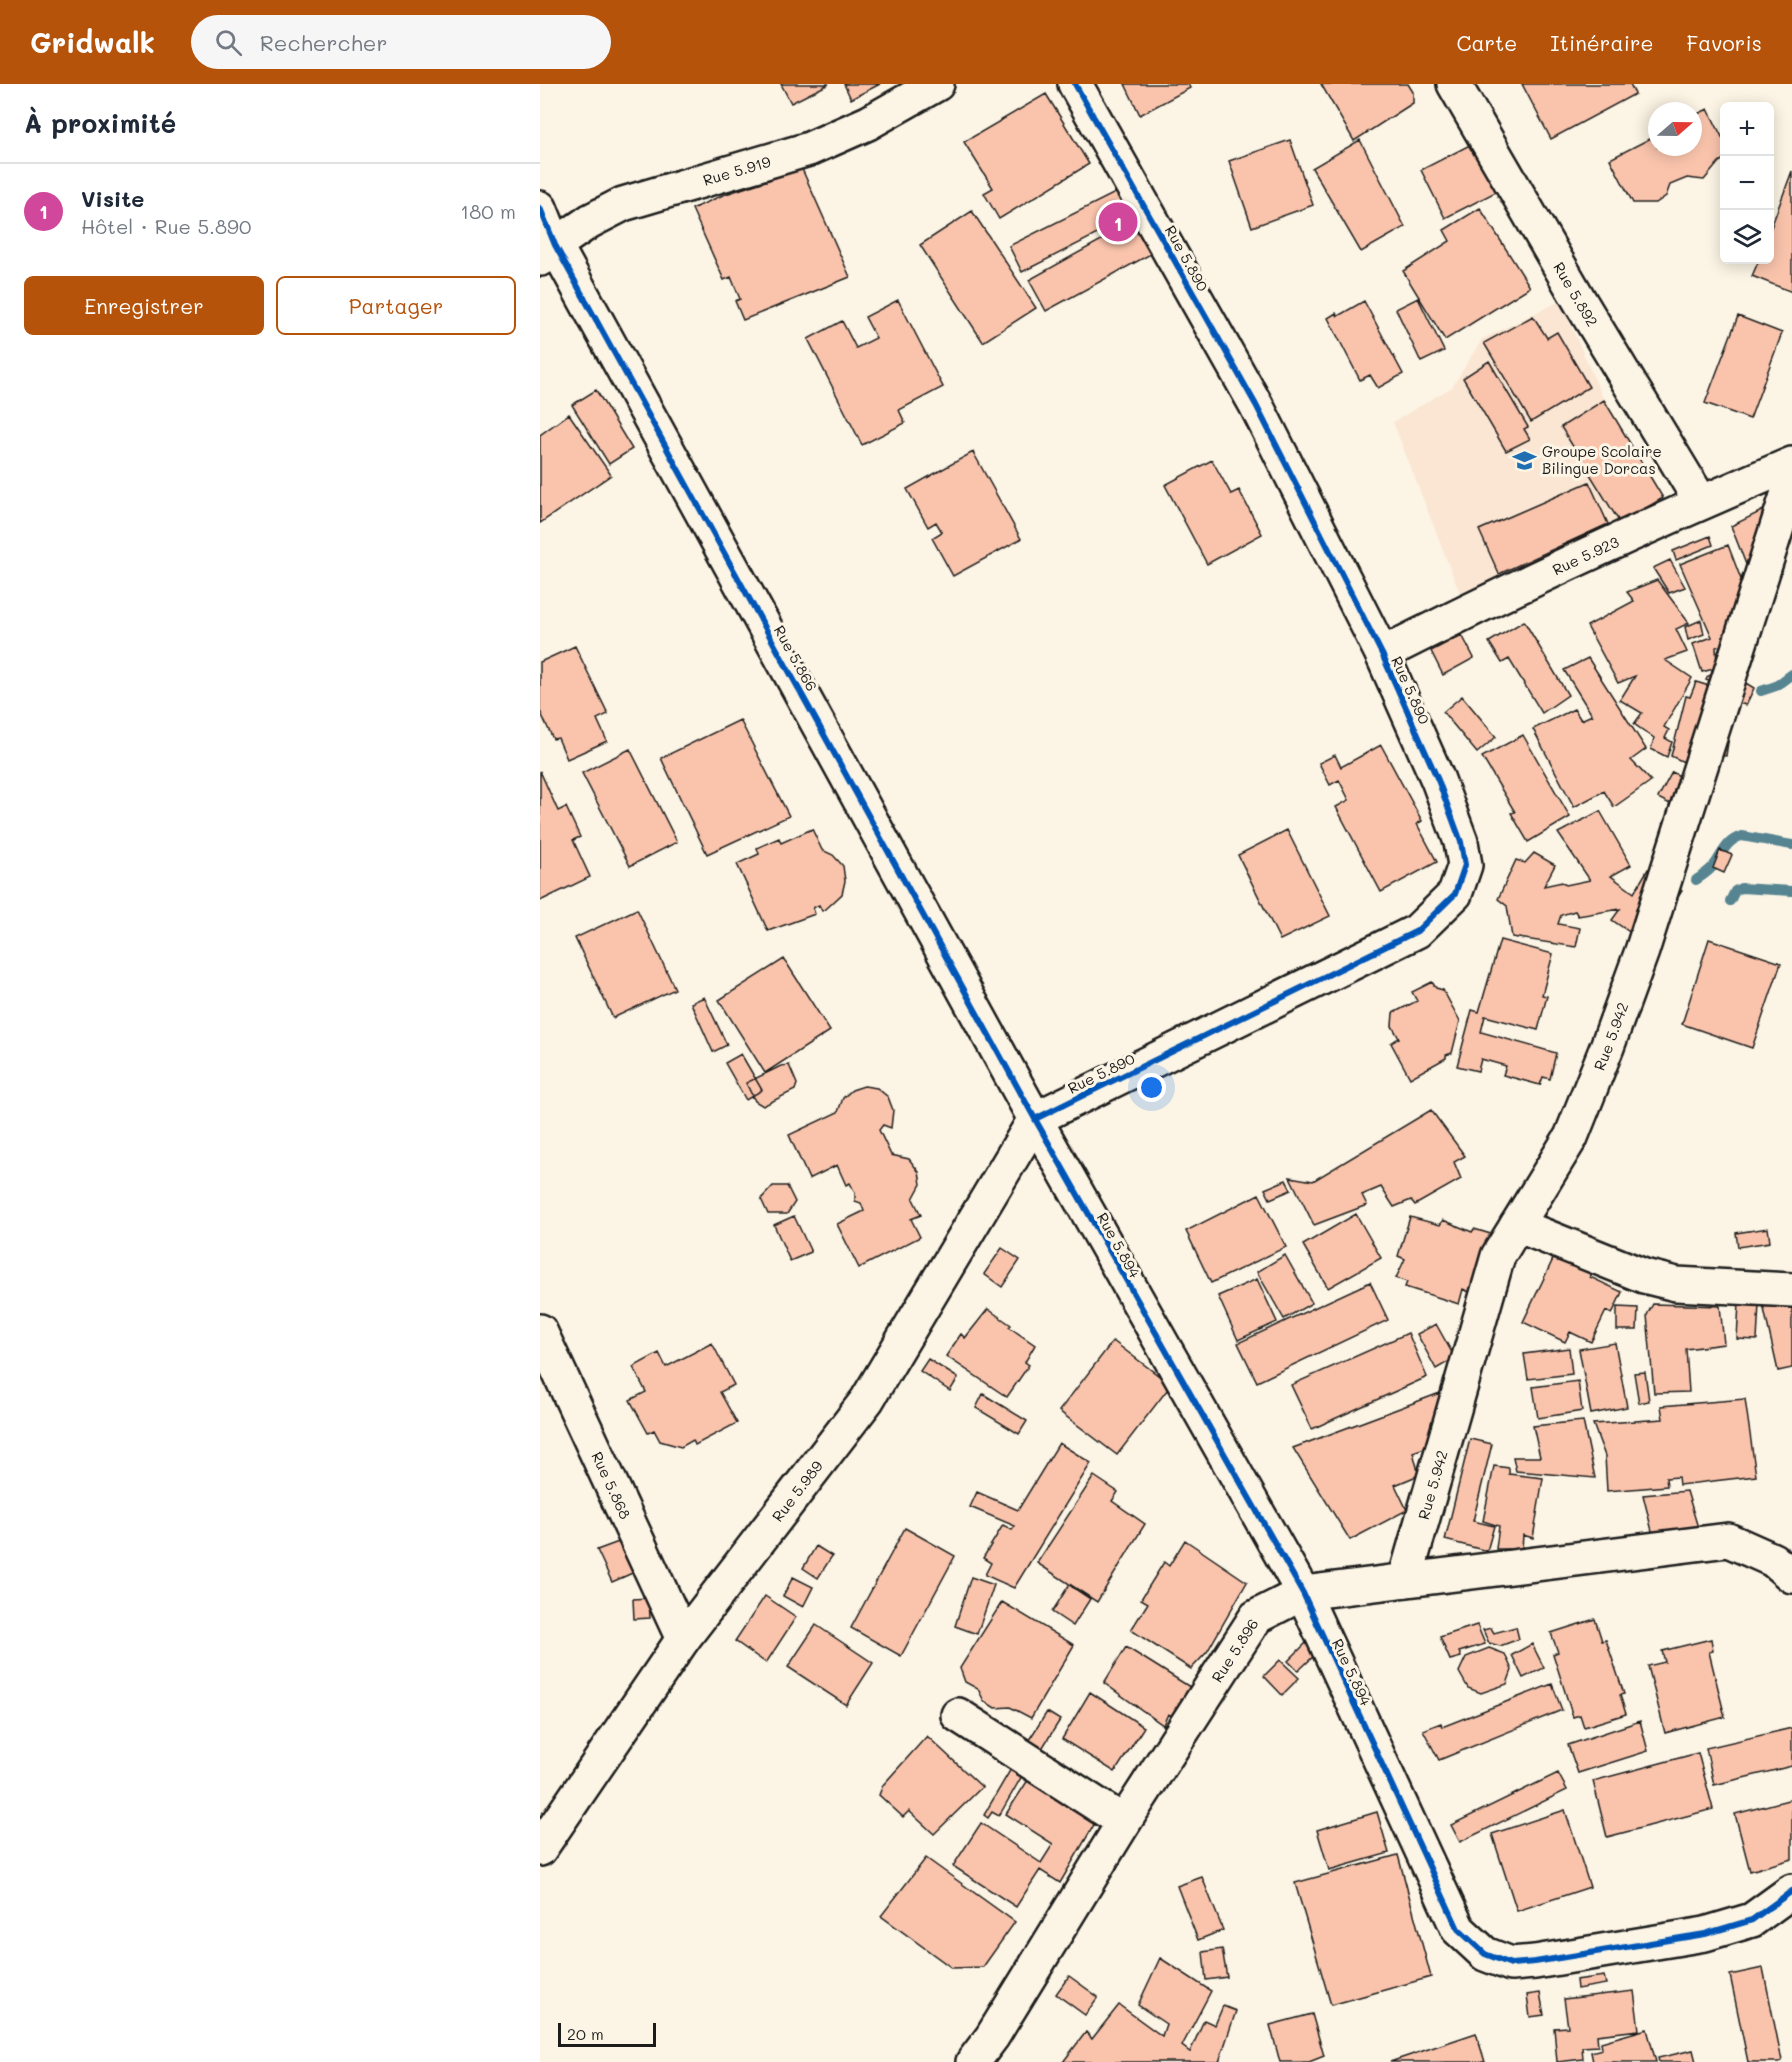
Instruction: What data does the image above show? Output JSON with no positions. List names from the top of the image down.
{
  "streets": {
    "street": [
      "Rue 5.919",
      "Rue 5.890",
      "Rue 5.892",
      "Rue 5.923",
      "Rue 5.866",
      "Rue 5.942",
      "Rue 5.894",
      "Rue 5.868",
      "Rue 5.989",
      "Rue 5.896"
    ]
  },
  "crossings": [
    ["Rue 5.919", "Rue 5.866"],
    ["Rue 5.890", "Rue 5.923"],
    ["Rue 5.890", "Rue 5.866"],
    ["Rue 5.890", "Rue 5.894"],
    ["Rue 5.890", "Rue 5.989"],
    ["Rue 5.892", "Rue 5.923"],
    ["Rue 5.866", "Rue 5.894"],
    ["Rue 5.866", "Rue 5.989"],
    ["Rue 5.942", "Rue 5.896"],
    ["Rue 5.894", "Rue 5.989"],
    ["Rue 5.894", "Rue 5.896"],
    ["Rue 5.868", "Rue 5.989"]
  ],
  "places": {
    "school or university": ["Groupe Scolaire Bilingue Dorcas"]
  },
  "scale_bar": "20 m",
  "north": "right",
  "page": {
    "header": "Gridwalk",
    "search": "Rechercher",
    "nav": ["Carte", "Itinéraire", "Favoris"],
    "heading": "À proximité",
    "map_buttons": ["+", "−"],
    "list": [
      {
        "mark": "1",
        "name": "Visite",
        "note": "Hôtel · Rue 5.890",
        "value": "180 m"
      }
    ],
    "pins": "1",
    "buttons": ["Enregistrer", "Partager"],
    "scale": "20 m"
  }
}
